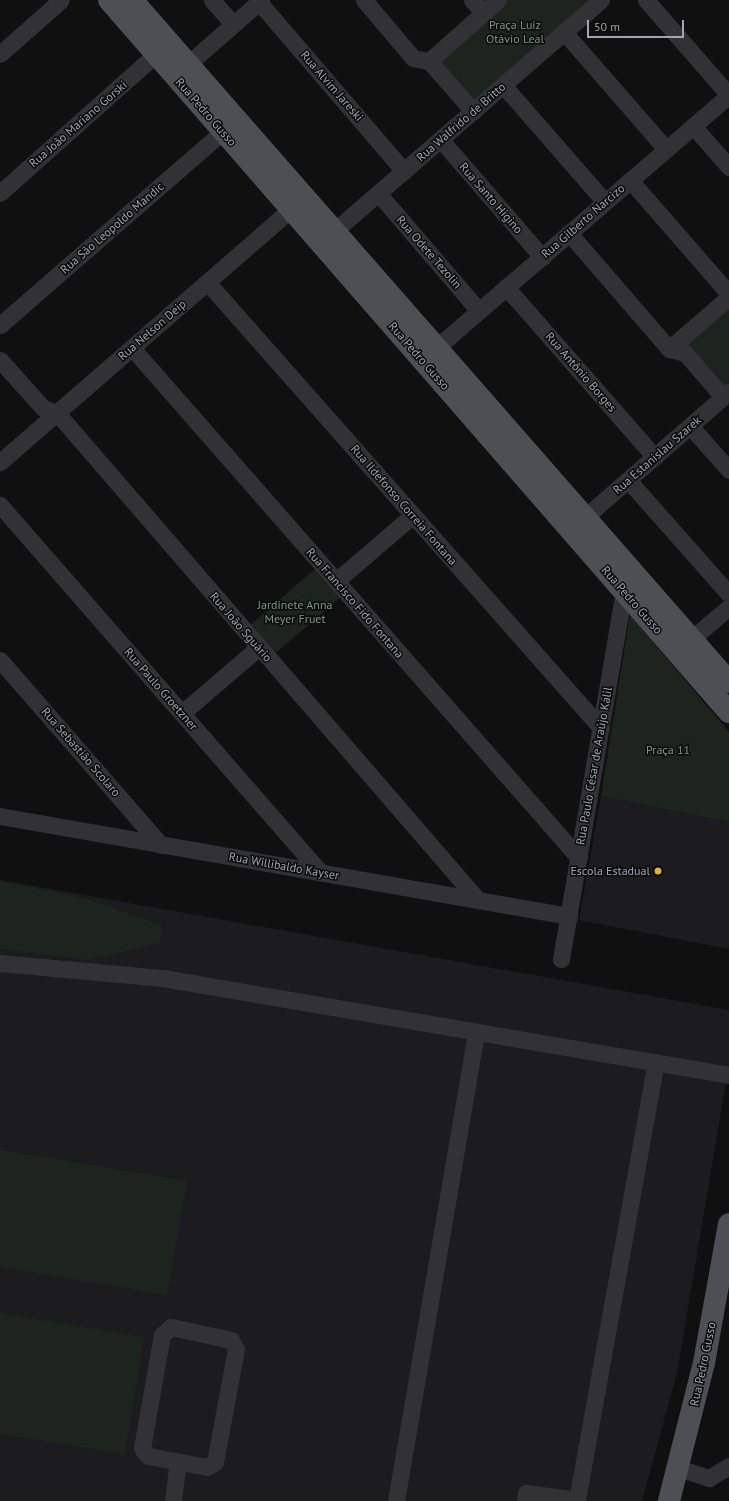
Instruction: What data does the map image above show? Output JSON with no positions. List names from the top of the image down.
{
  "streets": {
    "main road": ["Rua Pedro Gusso"],
    "street": [
      "Rua Alvim Jareski",
      "Rua Walfrido de Britto",
      "Rua João Mariano Gorski",
      "Rua Santo Higino",
      "Rua Gilberto Narcizo",
      "Rua São Leopoldo Mandic",
      "Rua Odete Tezolin",
      "Rua Nelson Deip",
      "Rua Antônio Borges",
      "Rua Estanislau Szarek",
      "Rua Ildefonso Correia Fontana",
      "Rua Francisco Fido Fontana",
      "Rua João Sguário",
      "Rua Paulo Groetzner",
      "Rua Sebastião Scolaro",
      "Rua Paulo César de Araújo Kalil",
      "Rua Willibaldo Kayser"
    ]
  },
  "crossings": [
    ["Rua Alvim Jareski", "Rua Walfrido de Britto"],
    ["Rua Pedro Gusso", "Rua Walfrido de Britto"],
    ["Rua Pedro Gusso", "Rua João Mariano Gorski"],
    ["Rua Pedro Gusso", "Rua Gilberto Narcizo"],
    ["Rua Pedro Gusso", "Rua São Leopoldo Mandic"],
    ["Rua Pedro Gusso", "Rua Nelson Deip"],
    ["Rua Pedro Gusso", "Rua Estanislau Szarek"],
    ["Rua Pedro Gusso", "Rua Paulo César de Araújo Kalil"],
    ["Rua Walfrido de Britto", "Rua Santo Higino"],
    ["Rua Walfrido de Britto", "Rua Odete Tezolin"],
    ["Rua Santo Higino", "Rua Gilberto Narcizo"],
    ["Rua Gilberto Narcizo", "Rua Odete Tezolin"],
    ["Rua Gilberto Narcizo", "Rua Antônio Borges"],
    ["Rua Nelson Deip", "Rua Ildefonso Correia Fontana"],
    ["Rua Nelson Deip", "Rua Francisco Fido Fontana"],
    ["Rua Nelson Deip", "Rua João Sguário"],
    ["Rua Antônio Borges", "Rua Estanislau Szarek"],
    ["Rua Ildefonso Correia Fontana", "Rua Paulo César de Araújo Kalil"],
    ["Rua Francisco Fido Fontana", "Rua Paulo César de Araújo Kalil"],
    ["Rua João Sguário", "Rua Willibaldo Kayser"],
    ["Rua Paulo Groetzner", "Rua Willibaldo Kayser"],
    ["Rua Sebastião Scolaro", "Rua Willibaldo Kayser"],
    ["Rua Paulo César de Araújo Kalil", "Rua Willibaldo Kayser"]
  ],
  "parks": ["Praça Luiz Otávio Leal", "Jardinete Anna Meyer Fruet", "Praça 11"],
  "places": ["Escola Estadual"],
  "scale_bar": "50 m"
}
